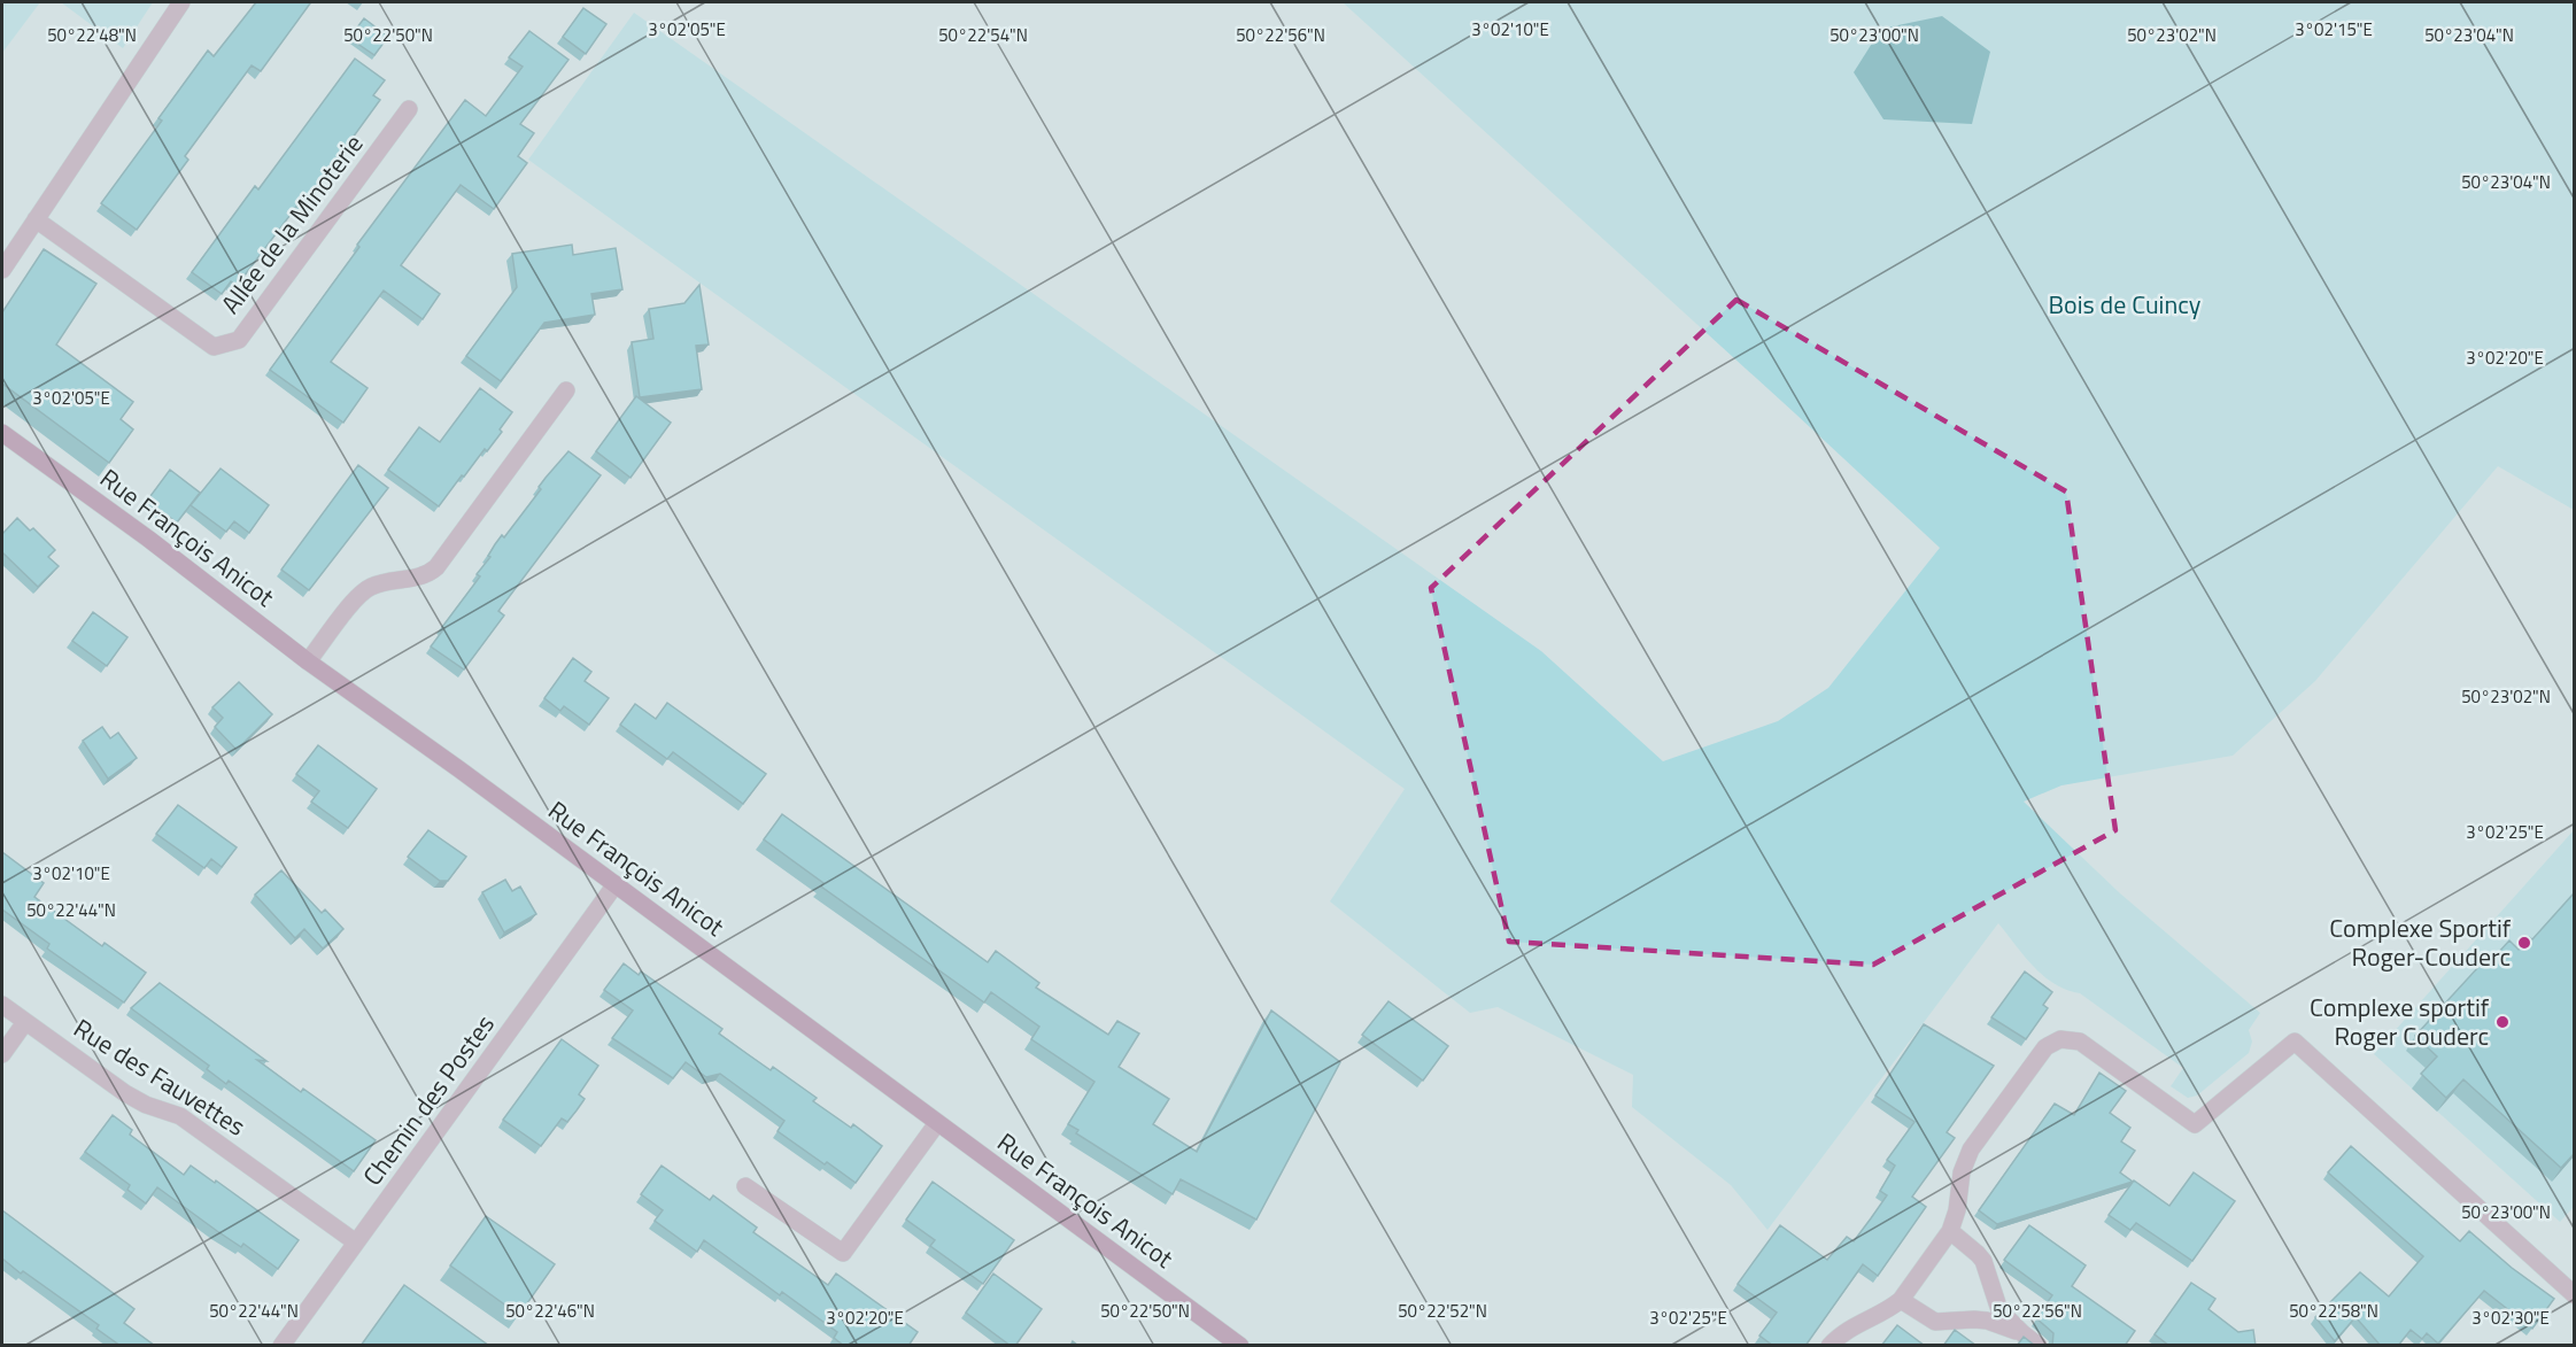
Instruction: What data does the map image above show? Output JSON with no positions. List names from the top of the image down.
{
  "streets": {
    "street": [
      "Allée de la Minoterie",
      "Rue François Anicot",
      "Rue des Fauvettes",
      "Chemin des Postes"
    ]
  },
  "crossings": [
    ["Rue François Anicot", "Chemin des Postes"],
    ["Rue des Fauvettes", "Chemin des Postes"]
  ],
  "parks": ["Bois de Cuincy"],
  "places": ["Complexe Sportif Roger-Couderc", "Complexe sportif Roger Couderc"],
  "coordinates": [
    "3°02'05\"E",
    "3°02'10\"E",
    "3°02'15\"E",
    "50°23'00\"N",
    "50°22'48\"N",
    "50°22'50\"N",
    "50°22'54\"N",
    "50°22'56\"N",
    "50°23'02\"N",
    "50°23'04\"N",
    "3°02'20\"E",
    "3°02'25\"E",
    "50°22'44\"N",
    "50°22'46\"N",
    "50°22'52\"N",
    "50°22'58\"N",
    "3°02'30\"E"
  ]
}
